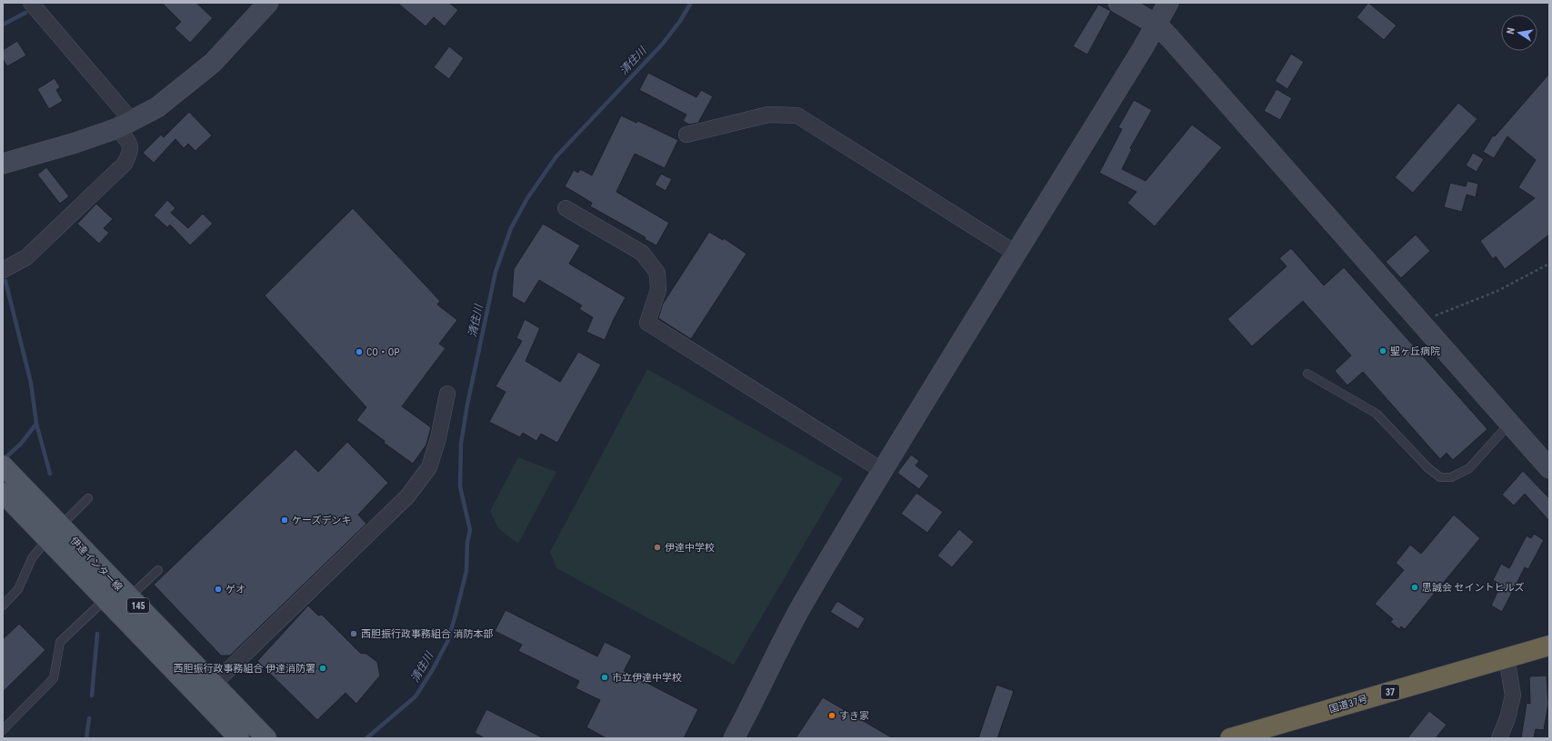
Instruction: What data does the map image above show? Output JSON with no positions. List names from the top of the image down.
{
  "streets": {
    "highway": ["37", "国道37号"],
    "main road": ["伊達インター線", "145"]
  },
  "water": ["清住川"],
  "places": [
    "聖ヶ丘病院",
    "CO・OP",
    "ケーズデンキ",
    "伊達中学校",
    "思誠会 セイントヒルズ",
    "ゲオ",
    "西胆振行政事務組合 消防本部",
    "西胆振行政事務組合 伊達消防署",
    "市立伊達中学校",
    "すき家"
  ],
  "north": "left"
}
